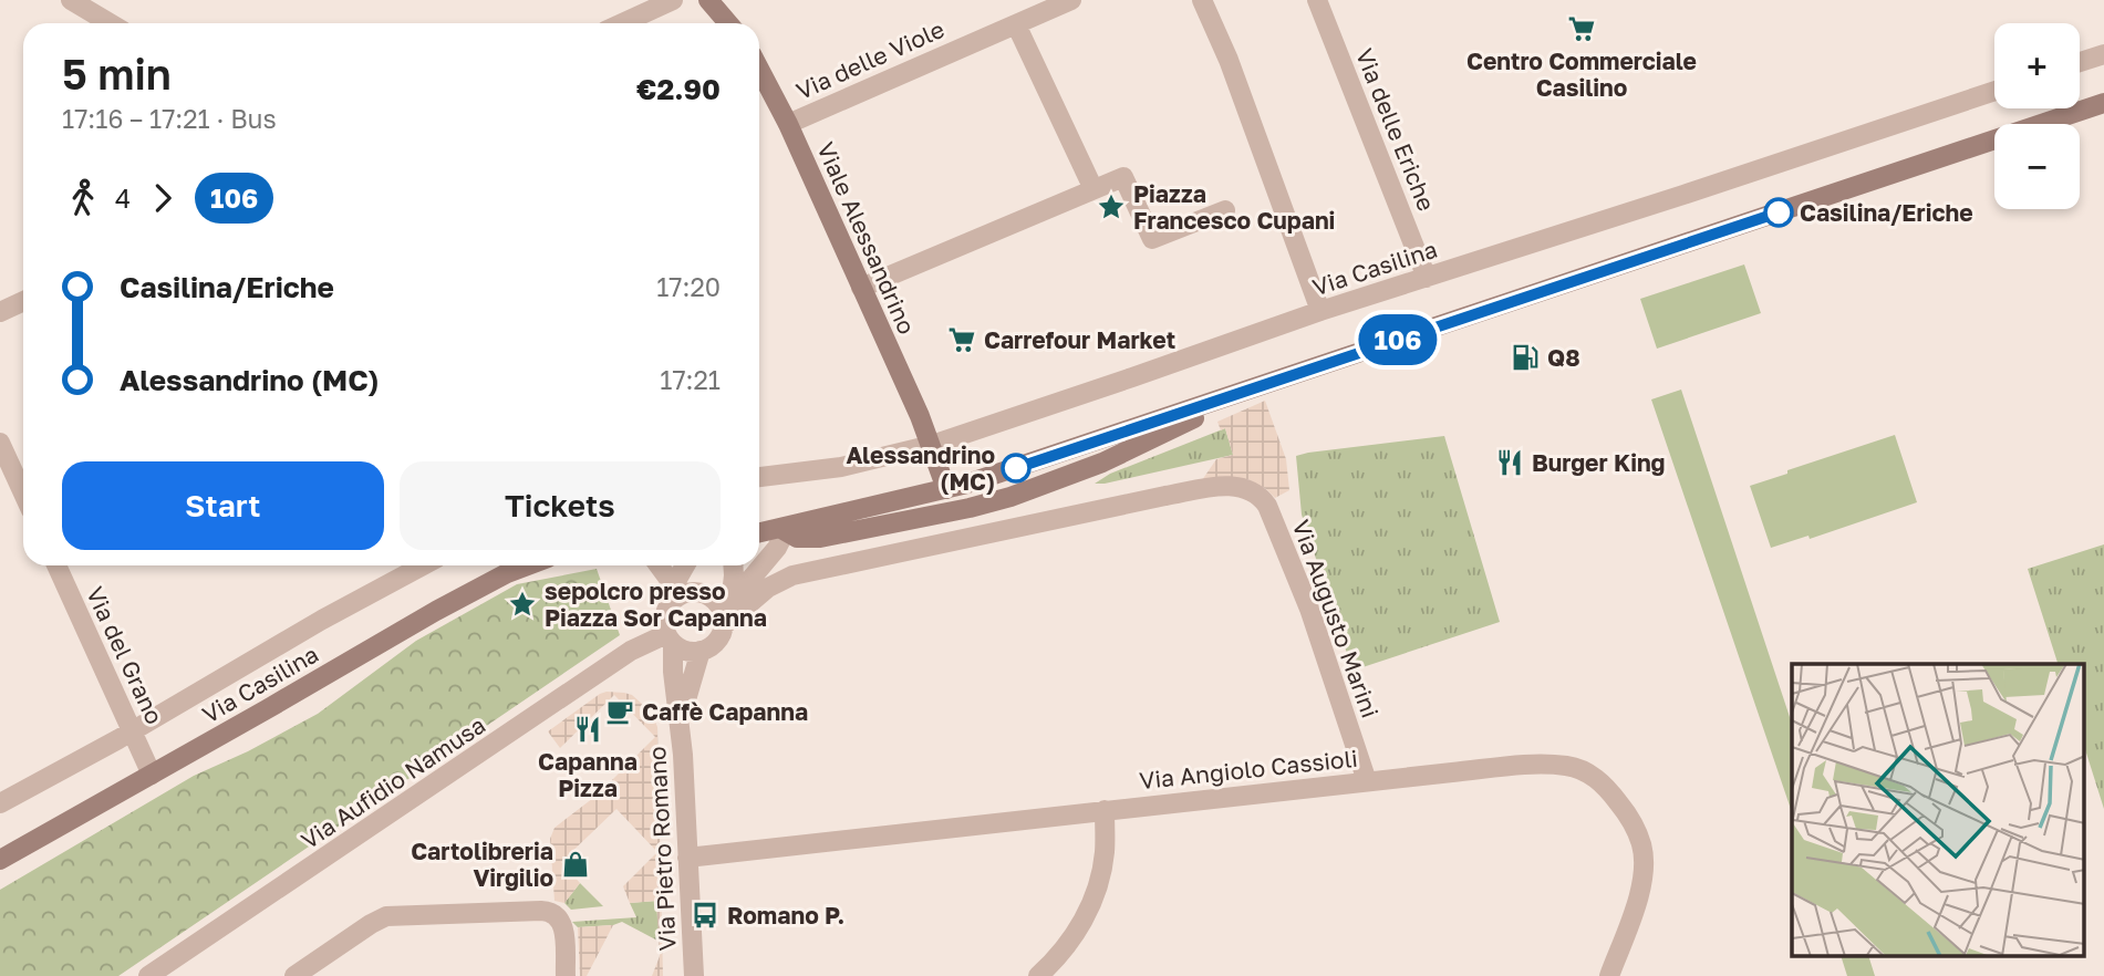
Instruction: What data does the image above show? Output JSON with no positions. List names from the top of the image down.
{
  "streets": {
    "main road": ["Viale Alessandrino", "Via Casilina"],
    "street": [
      "Via delle Viole",
      "Via delle Eriche",
      "Via Augusto Marini",
      "Via del Grano",
      "Via Angiolo Cassioli",
      "Via Aufidio Namusa",
      "Via Pietro Romano"
    ]
  },
  "crossings": [
    ["Via delle Viole", "Viale Alessandrino"],
    ["Via delle Eriche", "Via Casilina"],
    ["Viale Alessandrino", "Via Casilina"],
    ["Via Casilina", "Via del Grano"],
    ["Via Augusto Marini", "Via Angiolo Cassioli"],
    ["Via Augusto Marini", "Via Aufidio Namusa"],
    ["Via Augusto Marini", "Via Pietro Romano"],
    ["Via Angiolo Cassioli", "Via Pietro Romano"],
    ["Via Aufidio Namusa", "Via Pietro Romano"]
  ],
  "places": {
    "supermarket": ["Centro Commerciale Casilino", "Carrefour Market"],
    "place": ["Piazza Francesco Cupani", "sepolcro presso Piazza Sor Capanna"],
    "other": ["Casilina/Eriche", "Alessandrino (MC)"],
    "fuel station": ["Q8"],
    "restaurant": ["Burger King", "Capanna Pizza"],
    "cafe": ["Caffè Capanna"],
    "shop": ["Cartolibreria Virgilio"],
    "bus stop": ["Romano P."]
  },
  "lines": ["bus line 106"],
  "page": {
    "on_map": "106",
    "map_buttons": ["+", "−"],
    "heading": ["5 min", "17:16 – 17:21 · Bus", "€2.90"],
    "legs": ["4", "106"],
    "list": [
      {
        "name": "Casilina/Eriche",
        "value": "17:20"
      },
      {
        "name": "Alessandrino (MC)",
        "value": "17:21"
      }
    ],
    "buttons": ["Start", "Tickets"]
  }
}
